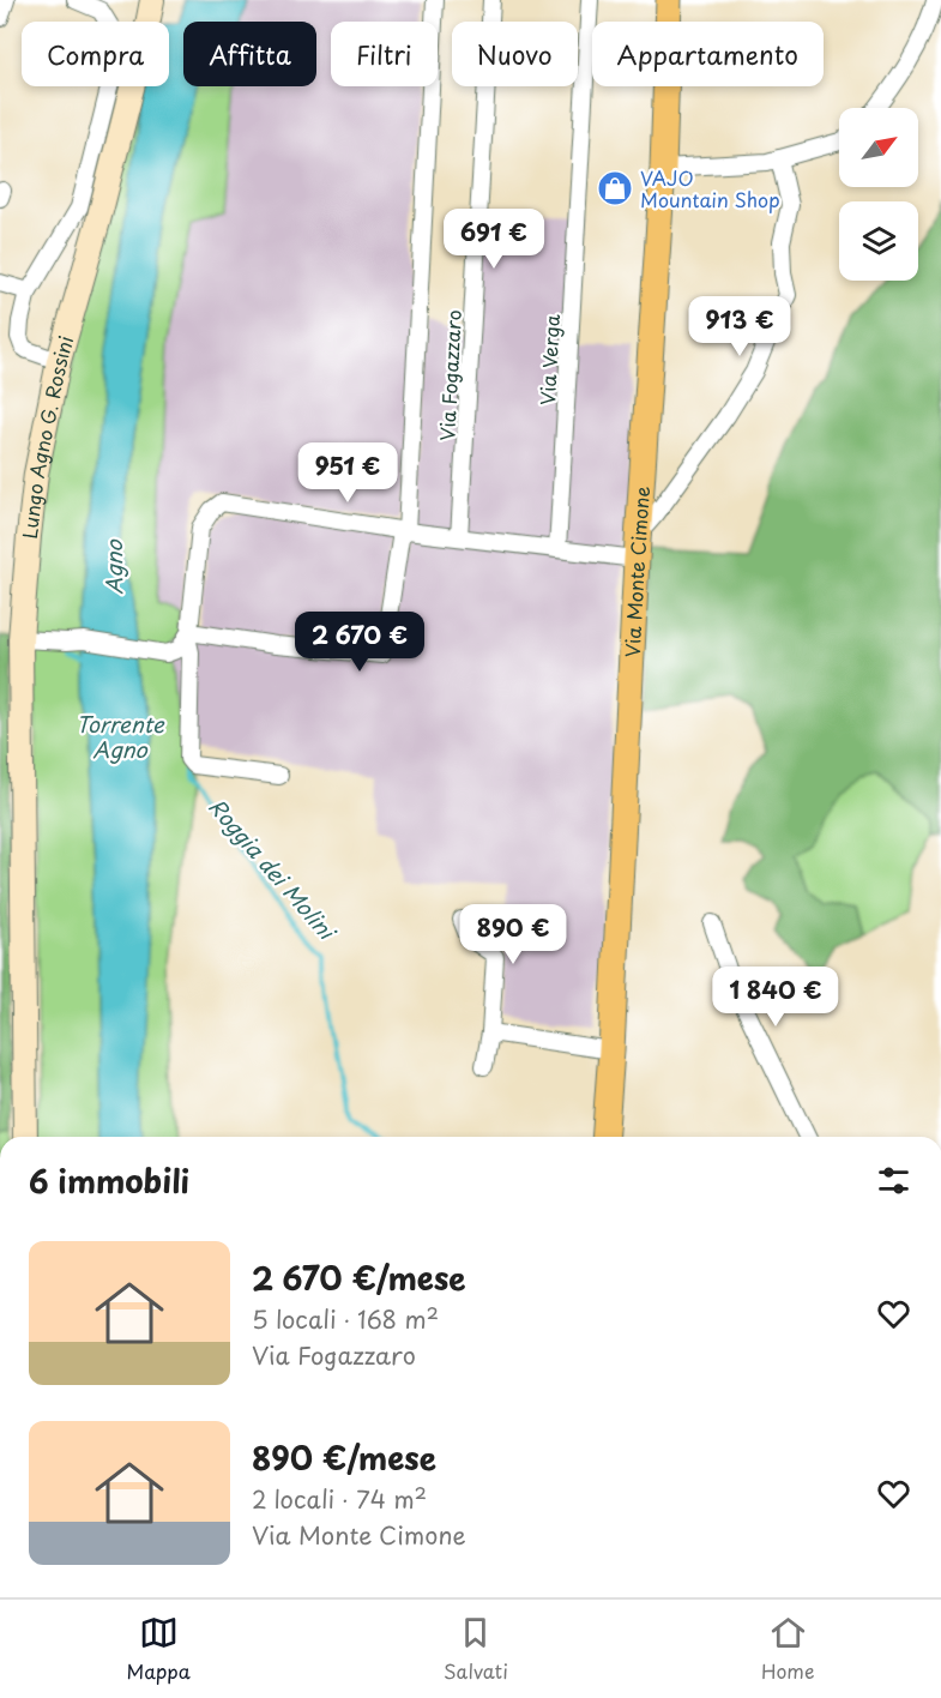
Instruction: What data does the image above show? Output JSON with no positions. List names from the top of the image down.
{
  "streets": {
    "main road": ["Lungo Agno G. Rossini", "Via Monte Cimone"],
    "street": ["Via Verga", "Via Fogazzaro"]
  },
  "water": ["Agno", "Torrente Agno", "Roggia dei Molini"],
  "places": {
    "shop": ["VAJO Mountain Shop"]
  },
  "north": "top right",
  "page": {
    "chip": [
      "Compra",
      "Affitta",
      "Filtri",
      "Nuovo",
      "Appartamento"
    ],
    "price": [
      "691 €",
      "913 €",
      "951 €",
      "2 670 €",
      "890 €",
      "1 840 €"
    ],
    "heading": "6 immobili",
    "list": [
      {
        "name": "2 670 €/mese",
        "note": "5 locali · 168 m² · Via Fogazzaro"
      },
      {
        "name": "890 €/mese",
        "note": "2 locali · 74 m² · Via Monte Cimone"
      }
    ],
    "tabs": ["Mappa", "Salvati", "Home"]
  }
}
